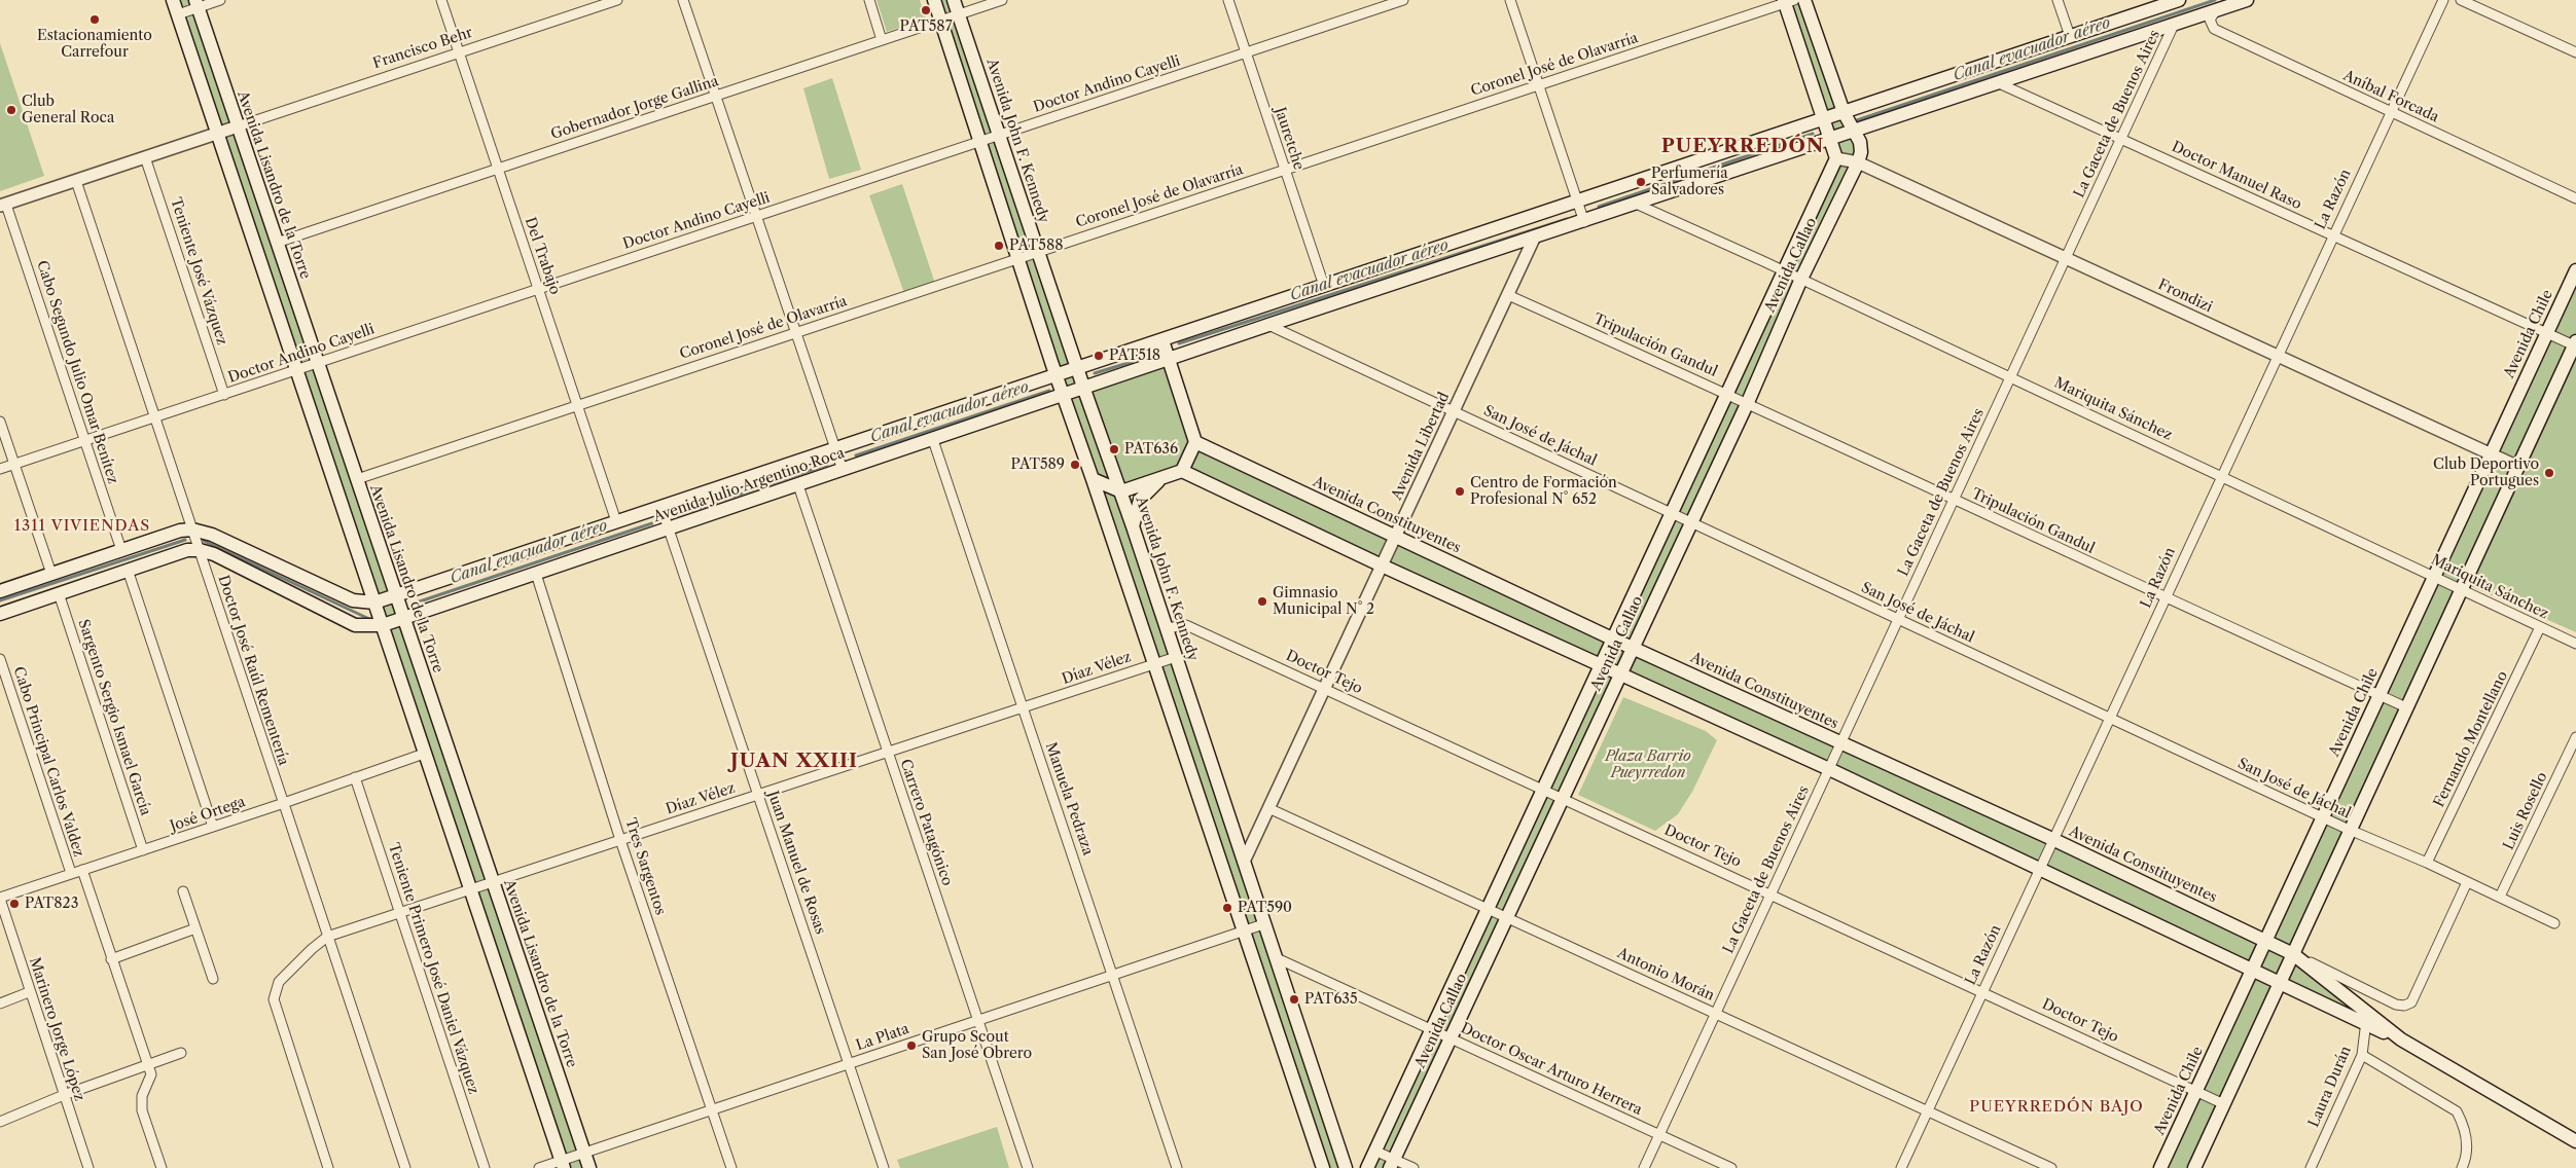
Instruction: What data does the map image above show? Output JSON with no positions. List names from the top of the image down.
{
  "streets": {
    "main road": [
      "Avenida John F. Kennedy",
      "Avenida Lisandro de la Torre",
      "Avenida Callao",
      "Avenida Chile",
      "Avenida Julio Argentino Roca",
      "Avenida Constituyentes"
    ],
    "street": [
      "Francisco Behr",
      "Coronel José de Olavarría",
      "Doctor Andino Cayelli",
      "Aníbal Forcada",
      "Gobernador Jorge Gallina",
      "La Gaceta de Buenos Aires",
      "Jauretche",
      "Doctor Manuel Raso",
      "La Razón",
      "Del Trabajo",
      "Teniente José Vázquez",
      "Frondizi",
      "Tripulación Gandul",
      "Cabo Segundo Julio Omar Benítez",
      "Mariquita Sánchez",
      "San José de Jáchal",
      "Avenida Libertad",
      "Díaz Vélez",
      "Doctor José Raúl Rementería",
      "Doctor Tejo",
      "Sargento Sergio Ismael García",
      "Fernando Montellano",
      "Cabo Principal Carlos Valdez",
      "Manuela Pedraza",
      "Luis Rosello",
      "José Ortega",
      "Carrero Patagónico",
      "Juan Manuel de Rosas",
      "Tres Sargentos",
      "Teniente Primero José Daniel Vázquez",
      "Antonio Morán",
      "Marinero Jorge López",
      "La Plata",
      "Doctor Oscar Arturo Herrera",
      "Laura Durán"
    ]
  },
  "crossings": [
    ["Francisco Behr", "Avenida Lisandro de la Torre"],
    ["Francisco Behr", "Del Trabajo"],
    ["Coronel José de Olavarría", "Jauretche"],
    ["Coronel José de Olavarría", "Avenida John F. Kennedy"],
    ["Coronel José de Olavarría", "Avenida Lisandro de la Torre"],
    ["Coronel José de Olavarría", "Del Trabajo"],
    ["Doctor Andino Cayelli", "Jauretche"],
    ["Doctor Andino Cayelli", "Avenida John F. Kennedy"],
    ["Doctor Andino Cayelli", "Avenida Lisandro de la Torre"],
    ["Doctor Andino Cayelli", "Del Trabajo"],
    ["Doctor Andino Cayelli", "Teniente José Vázquez"],
    ["Doctor Andino Cayelli", "Cabo Segundo Julio Omar Benítez"],
    ["Doctor Andino Cayelli", "Doctor José Raúl Rementería"],
    ["Aníbal Forcada", "La Razón"],
    ["Aníbal Forcada", "Avenida Julio Argentino Roca"],
    ["Gobernador Jorge Gallina", "Avenida John F. Kennedy"],
    ["Gobernador Jorge Gallina", "Avenida Lisandro de la Torre"],
    ["Gobernador Jorge Gallina", "Del Trabajo"],
    ["La Gaceta de Buenos Aires", "Doctor Manuel Raso"],
    ["La Gaceta de Buenos Aires", "Frondizi"],
    ["La Gaceta de Buenos Aires", "Tripulación Gandul"],
    ["La Gaceta de Buenos Aires", "Mariquita Sánchez"],
    ["La Gaceta de Buenos Aires", "San José de Jáchal"],
    ["La Gaceta de Buenos Aires", "Avenida Julio Argentino Roca"],
    ["La Gaceta de Buenos Aires", "Avenida Constituyentes"],
    ["La Gaceta de Buenos Aires", "Doctor Tejo"],
    ["La Gaceta de Buenos Aires", "Antonio Morán"],
    ["La Gaceta de Buenos Aires", "Doctor Oscar Arturo Herrera"],
    ["Jauretche", "Avenida Julio Argentino Roca"],
    ["Avenida John F. Kennedy", "Avenida Libertad"],
    ["Avenida John F. Kennedy", "Avenida Julio Argentino Roca"],
    ["Avenida John F. Kennedy", "Díaz Vélez"],
    ["Avenida John F. Kennedy", "Doctor Tejo"],
    ["Avenida John F. Kennedy", "La Plata"],
    ["Avenida John F. Kennedy", "Doctor Oscar Arturo Herrera"],
    ["Doctor Manuel Raso", "La Razón"],
    ["Doctor Manuel Raso", "Avenida Chile"],
    ["Doctor Manuel Raso", "Avenida Julio Argentino Roca"],
    ["Avenida Lisandro de la Torre", "Avenida Julio Argentino Roca"],
    ["Avenida Lisandro de la Torre", "Díaz Vélez"],
    ["Avenida Lisandro de la Torre", "La Plata"],
    ["La Razón", "Frondizi"],
    ["La Razón", "Tripulación Gandul"],
    ["La Razón", "Mariquita Sánchez"],
    ["La Razón", "San José de Jáchal"],
    ["La Razón", "Avenida Constituyentes"],
    ["La Razón", "Doctor Tejo"],
    ["La Razón", "Antonio Morán"],
    ["Del Trabajo", "Avenida Julio Argentino Roca"],
    ["Avenida Callao", "Frondizi"],
    ["Avenida Callao", "Tripulación Gandul"],
    ["Avenida Callao", "Mariquita Sánchez"],
    ["Avenida Callao", "San José de Jáchal"],
    ["Avenida Callao", "Avenida Julio Argentino Roca"],
    ["Avenida Callao", "Avenida Constituyentes"],
    ["Avenida Callao", "Doctor Tejo"],
    ["Avenida Callao", "Antonio Morán"],
    ["Avenida Callao", "Doctor Oscar Arturo Herrera"],
    ["Frondizi", "Avenida Chile"],
    ["Avenida Chile", "Tripulación Gandul"],
    ["Avenida Chile", "Mariquita Sánchez"],
    ["Avenida Chile", "San José de Jáchal"],
    ["Avenida Chile", "Avenida Constituyentes"],
    ["Avenida Chile", "Doctor Tejo"],
    ["Tripulación Gandul", "Avenida Libertad"],
    ["Mariquita Sánchez", "Avenida Julio Argentino Roca"],
    ["Mariquita Sánchez", "Fernando Montellano"],
    ["San José de Jáchal", "Avenida Libertad"],
    ["San José de Jáchal", "Avenida Julio Argentino Roca"],
    ["San José de Jáchal", "Fernando Montellano"],
    ["San José de Jáchal", "Luis Rosello"],
    ["Avenida Libertad", "Avenida Julio Argentino Roca"],
    ["Avenida Libertad", "Avenida Constituyentes"],
    ["Avenida Libertad", "Doctor Tejo"],
    ["Avenida Libertad", "Antonio Morán"],
    ["Avenida Julio Argentino Roca", "Doctor José Raúl Rementería"],
    ["Avenida Julio Argentino Roca", "Sargento Sergio Ismael García"],
    ["Avenida Julio Argentino Roca", "Manuela Pedraza"],
    ["Avenida Julio Argentino Roca", "Carrero Patagónico"],
    ["Avenida Julio Argentino Roca", "Juan Manuel de Rosas"],
    ["Avenida Julio Argentino Roca", "Tres Sargentos"],
    ["Avenida Constituyentes", "Laura Durán"],
    ["Díaz Vélez", "Doctor José Raúl Rementería"],
    ["Díaz Vélez", "Manuela Pedraza"],
    ["Díaz Vélez", "Carrero Patagónico"],
    ["Díaz Vélez", "Juan Manuel de Rosas"],
    ["Díaz Vélez", "Tres Sargentos"],
    ["Díaz Vélez", "Teniente Primero José Daniel Vázquez"],
    ["Doctor José Raúl Rementería", "José Ortega"],
    ["Sargento Sergio Ismael García", "José Ortega"],
    ["Cabo Principal Carlos Valdez", "José Ortega"],
    ["Manuela Pedraza", "La Plata"],
    ["José Ortega", "Teniente Primero José Daniel Vázquez"],
    ["José Ortega", "Marinero Jorge López"],
    ["Carrero Patagónico", "La Plata"],
    ["Juan Manuel de Rosas", "La Plata"],
    ["Tres Sargentos", "La Plata"]
  ],
  "districts": [
    "PUEYRREDÓN",
    "1311 VIVIENDAS",
    "JUAN XXIII",
    "PUEYRREDÓN BAJO"
  ],
  "water": ["Canal evacuador aéreo"],
  "parks": ["Plaza Barrio Pueyrredon"],
  "places": [
    "PAT587",
    "Estacionamiento Carrefour",
    "Club General Roca",
    "Perfumería Salvadores",
    "PAT588",
    "PAT518",
    "PAT636",
    "PAT589",
    "Club Deportivo Portugues",
    "Centro de Formación Profesional N° 652",
    "Gimnasio Municipal N° 2",
    "PAT823",
    "PAT590",
    "PAT635",
    "Grupo Scout San José Obrero"
  ]
}
